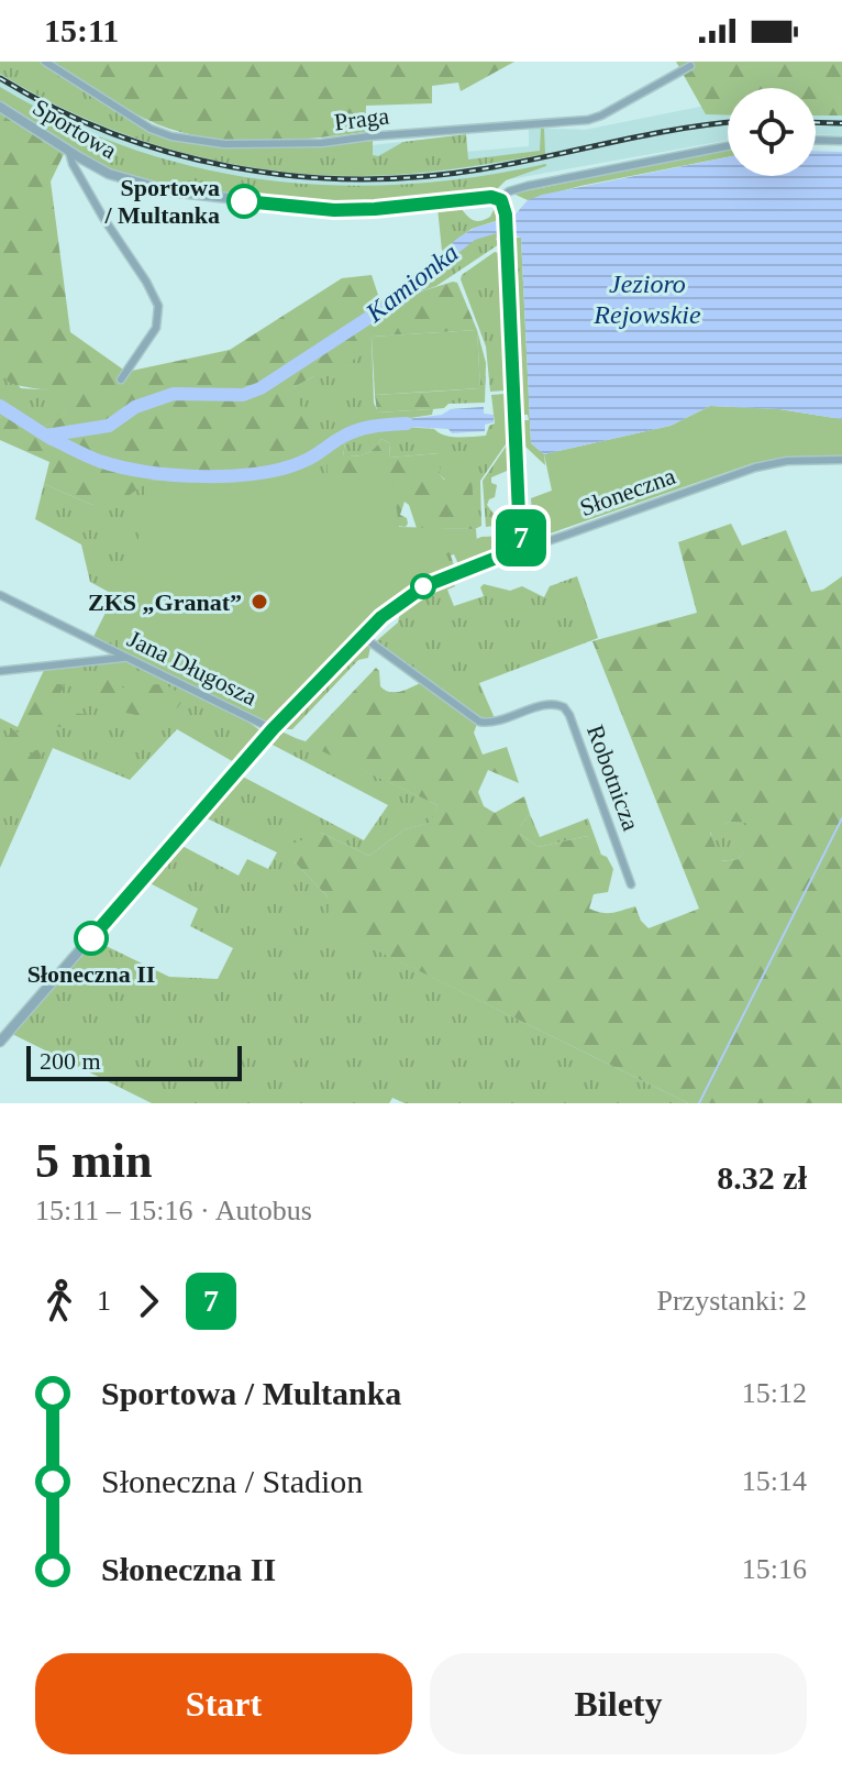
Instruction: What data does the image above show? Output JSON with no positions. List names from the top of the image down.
{
  "streets": {
    "street": [
      "Praga",
      "Sportowa",
      "Słoneczna",
      "Jana Długosza",
      "Robotnicza"
    ]
  },
  "crossings": [
    ["Słoneczna", "Jana Długosza"],
    ["Słoneczna", "Robotnicza"]
  ],
  "water": ["Kamionka", "Jezioro Rejowskie"],
  "places": ["Sportowa / Multanka", "ZKS „Granat”", "Słoneczna II"],
  "lines": ["bus line 7"],
  "scale_bar": "200 m",
  "page": {
    "status": "15:11",
    "on_map": "7",
    "scale": "200 m",
    "heading": ["5 min", "15:11 – 15:16 · Autobus", "8.32 zł"],
    "legs": ["1", "7", "Przystanki: 2"],
    "list": [
      {
        "name": "Sportowa / Multanka",
        "value": "15:12"
      },
      {
        "name": "Słoneczna / Stadion",
        "value": "15:14"
      },
      {
        "name": "Słoneczna II",
        "value": "15:16"
      }
    ],
    "buttons": ["Start", "Bilety"]
  }
}
